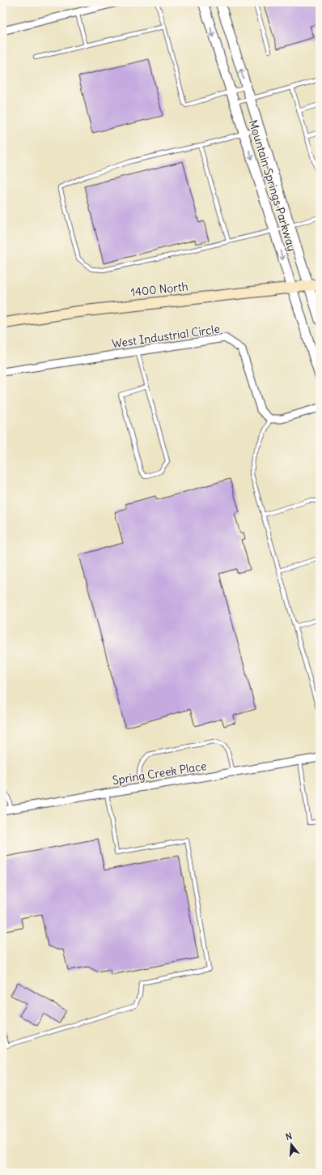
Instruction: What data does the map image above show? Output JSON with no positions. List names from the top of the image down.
{
  "streets": {
    "main road": ["1400 North"],
    "street": ["Mountain Springs Parkway", "West Industrial Circle", "Spring Creek Place"]
  },
  "crossings": [
    ["Mountain Springs Parkway", "1400 North"]
  ],
  "north": "top"
}
